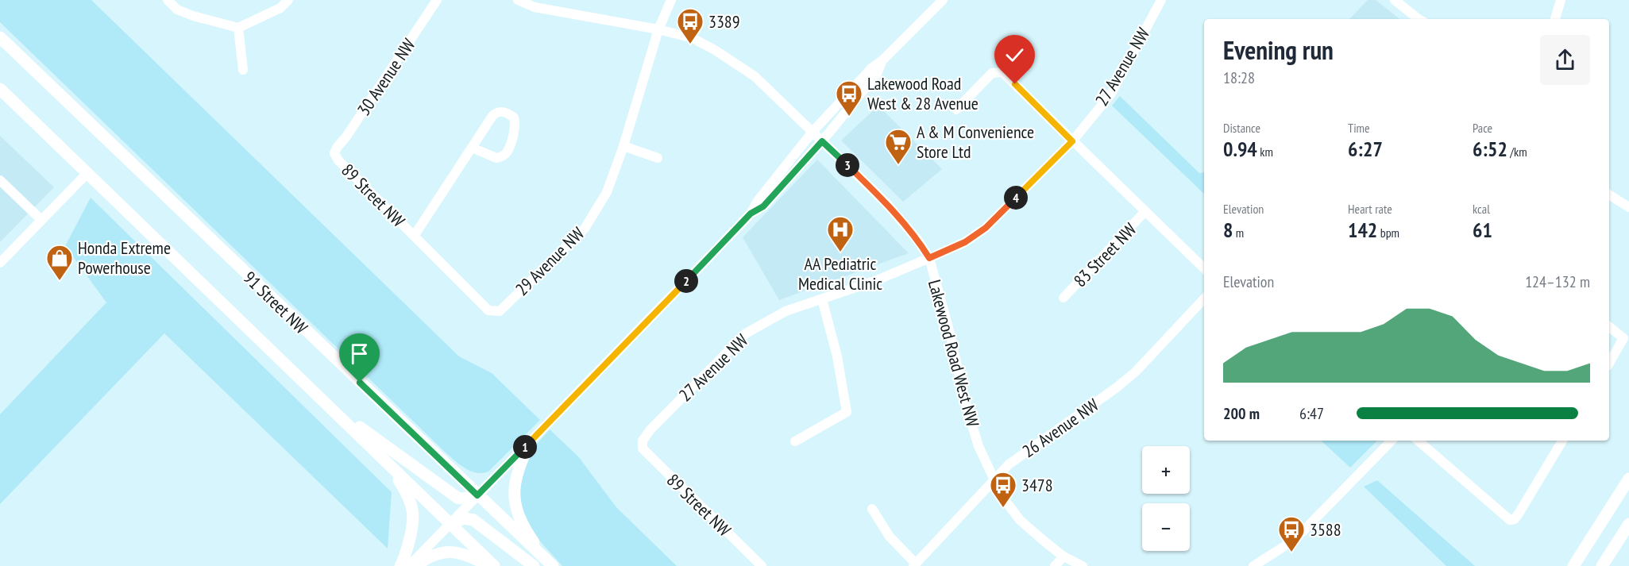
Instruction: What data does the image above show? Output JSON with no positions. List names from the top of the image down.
{
  "streets": {
    "main road": ["91 Street NW"],
    "street": [
      "27 Avenue NW",
      "30 Avenue NW",
      "89 Street NW",
      "83 Street NW",
      "29 Avenue NW",
      "Lakewood Road West NW",
      "26 Avenue NW"
    ]
  },
  "crossings": [
    ["27 Avenue NW", "89 Street NW"],
    ["27 Avenue NW", "83 Street NW"],
    ["27 Avenue NW", "Lakewood Road West NW"],
    ["30 Avenue NW", "89 Street NW"],
    ["89 Street NW", "29 Avenue NW"],
    ["29 Avenue NW", "Lakewood Road West NW"],
    ["Lakewood Road West NW", "26 Avenue NW"]
  ],
  "places": {
    "bus stop": [
      "3389",
      "Lakewood Road West & 28 Avenue",
      "3478",
      "3588"
    ],
    "supermarket": ["A & M Convenience Store Ltd"],
    "hospital": ["AA Pediatric Medical Clinic"],
    "shop": ["Honda Extreme Powerhouse"]
  },
  "page": {
    "heading": ["Evening run", "18:28"],
    "stats": [
      ["Distance", "0.94 km"],
      ["Time", "6:27"],
      ["Pace", "6:52 /km"],
      ["Elevation", "8 m"],
      ["Heart rate", "142 bpm"],
      ["kcal", "61"]
    ],
    "pins": [
      "3",
      "4",
      "2",
      "1"
    ],
    "chart": ["Elevation", "124–132 m"],
    "list": [
      {
        "name": "200 m",
        "note": "6:47"
      }
    ],
    "map_buttons": ["+", "−"]
  }
}
